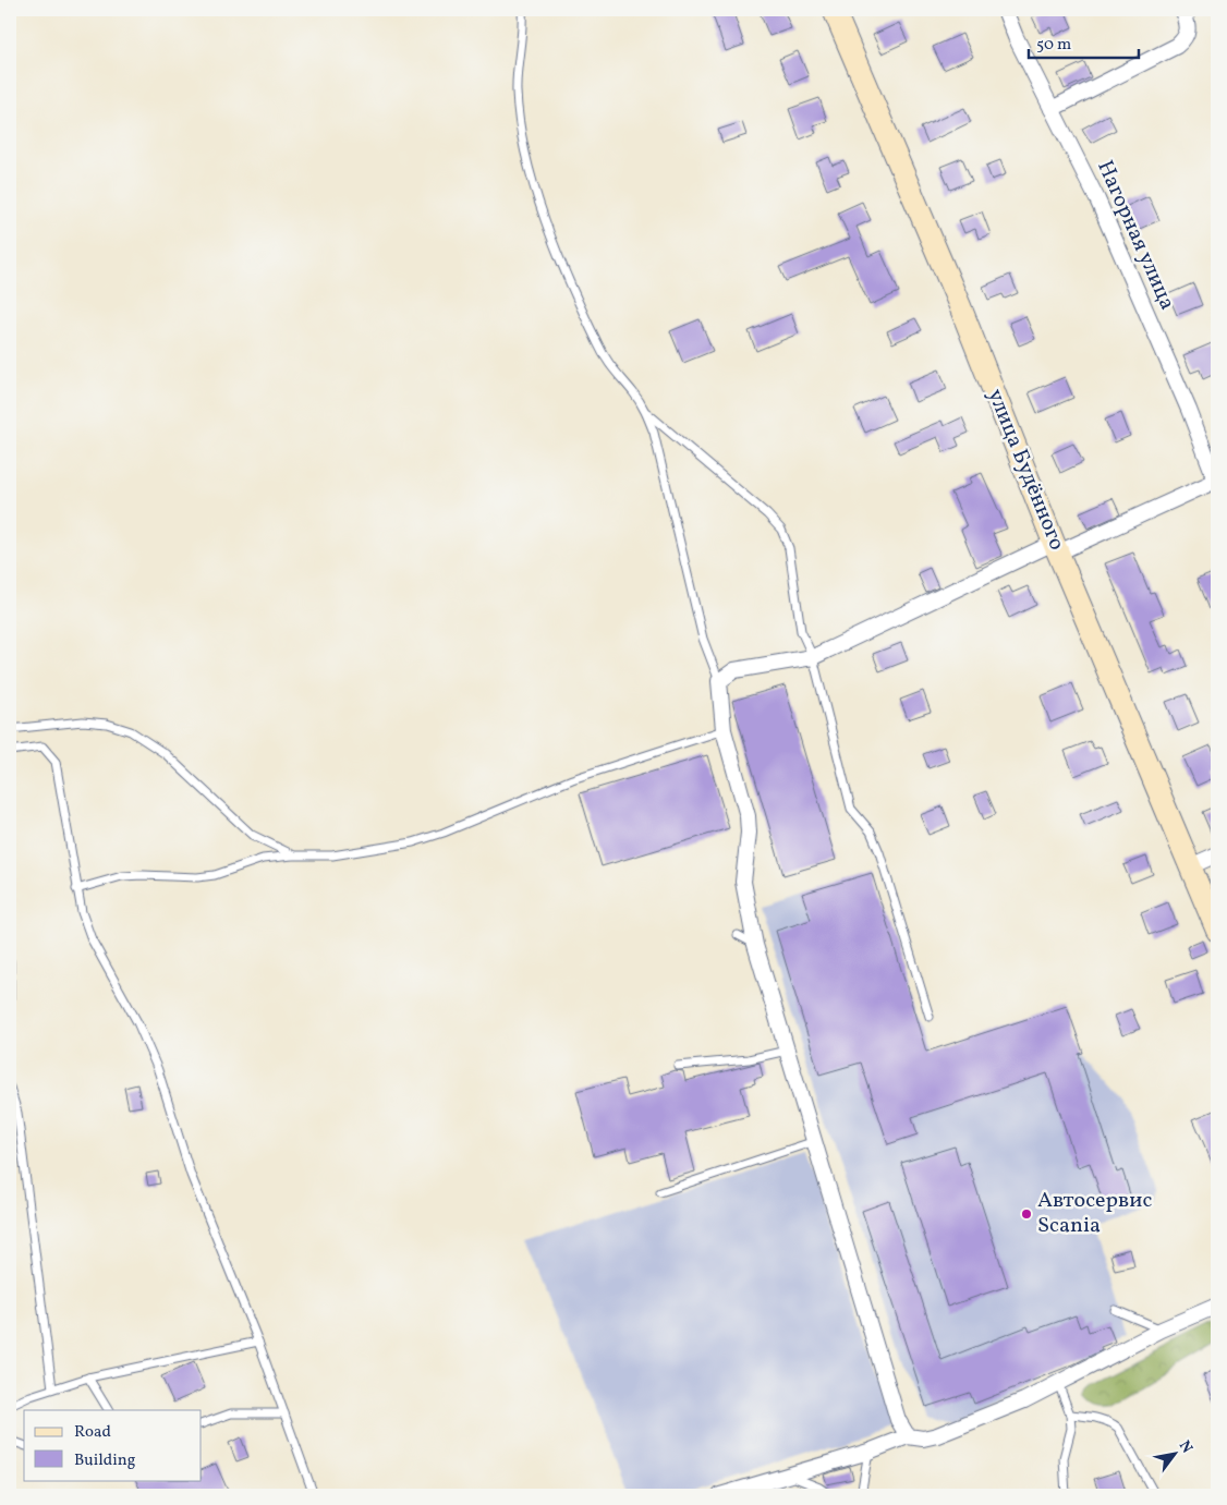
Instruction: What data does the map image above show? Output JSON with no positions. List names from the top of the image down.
{
  "streets": {
    "main road": ["улица Будённого"],
    "street": ["Нагорная улица"]
  },
  "places": ["Автосервис Scania"],
  "legend": ["Road", "Building"],
  "scale_bar": "50 m",
  "north": "top right"
}
